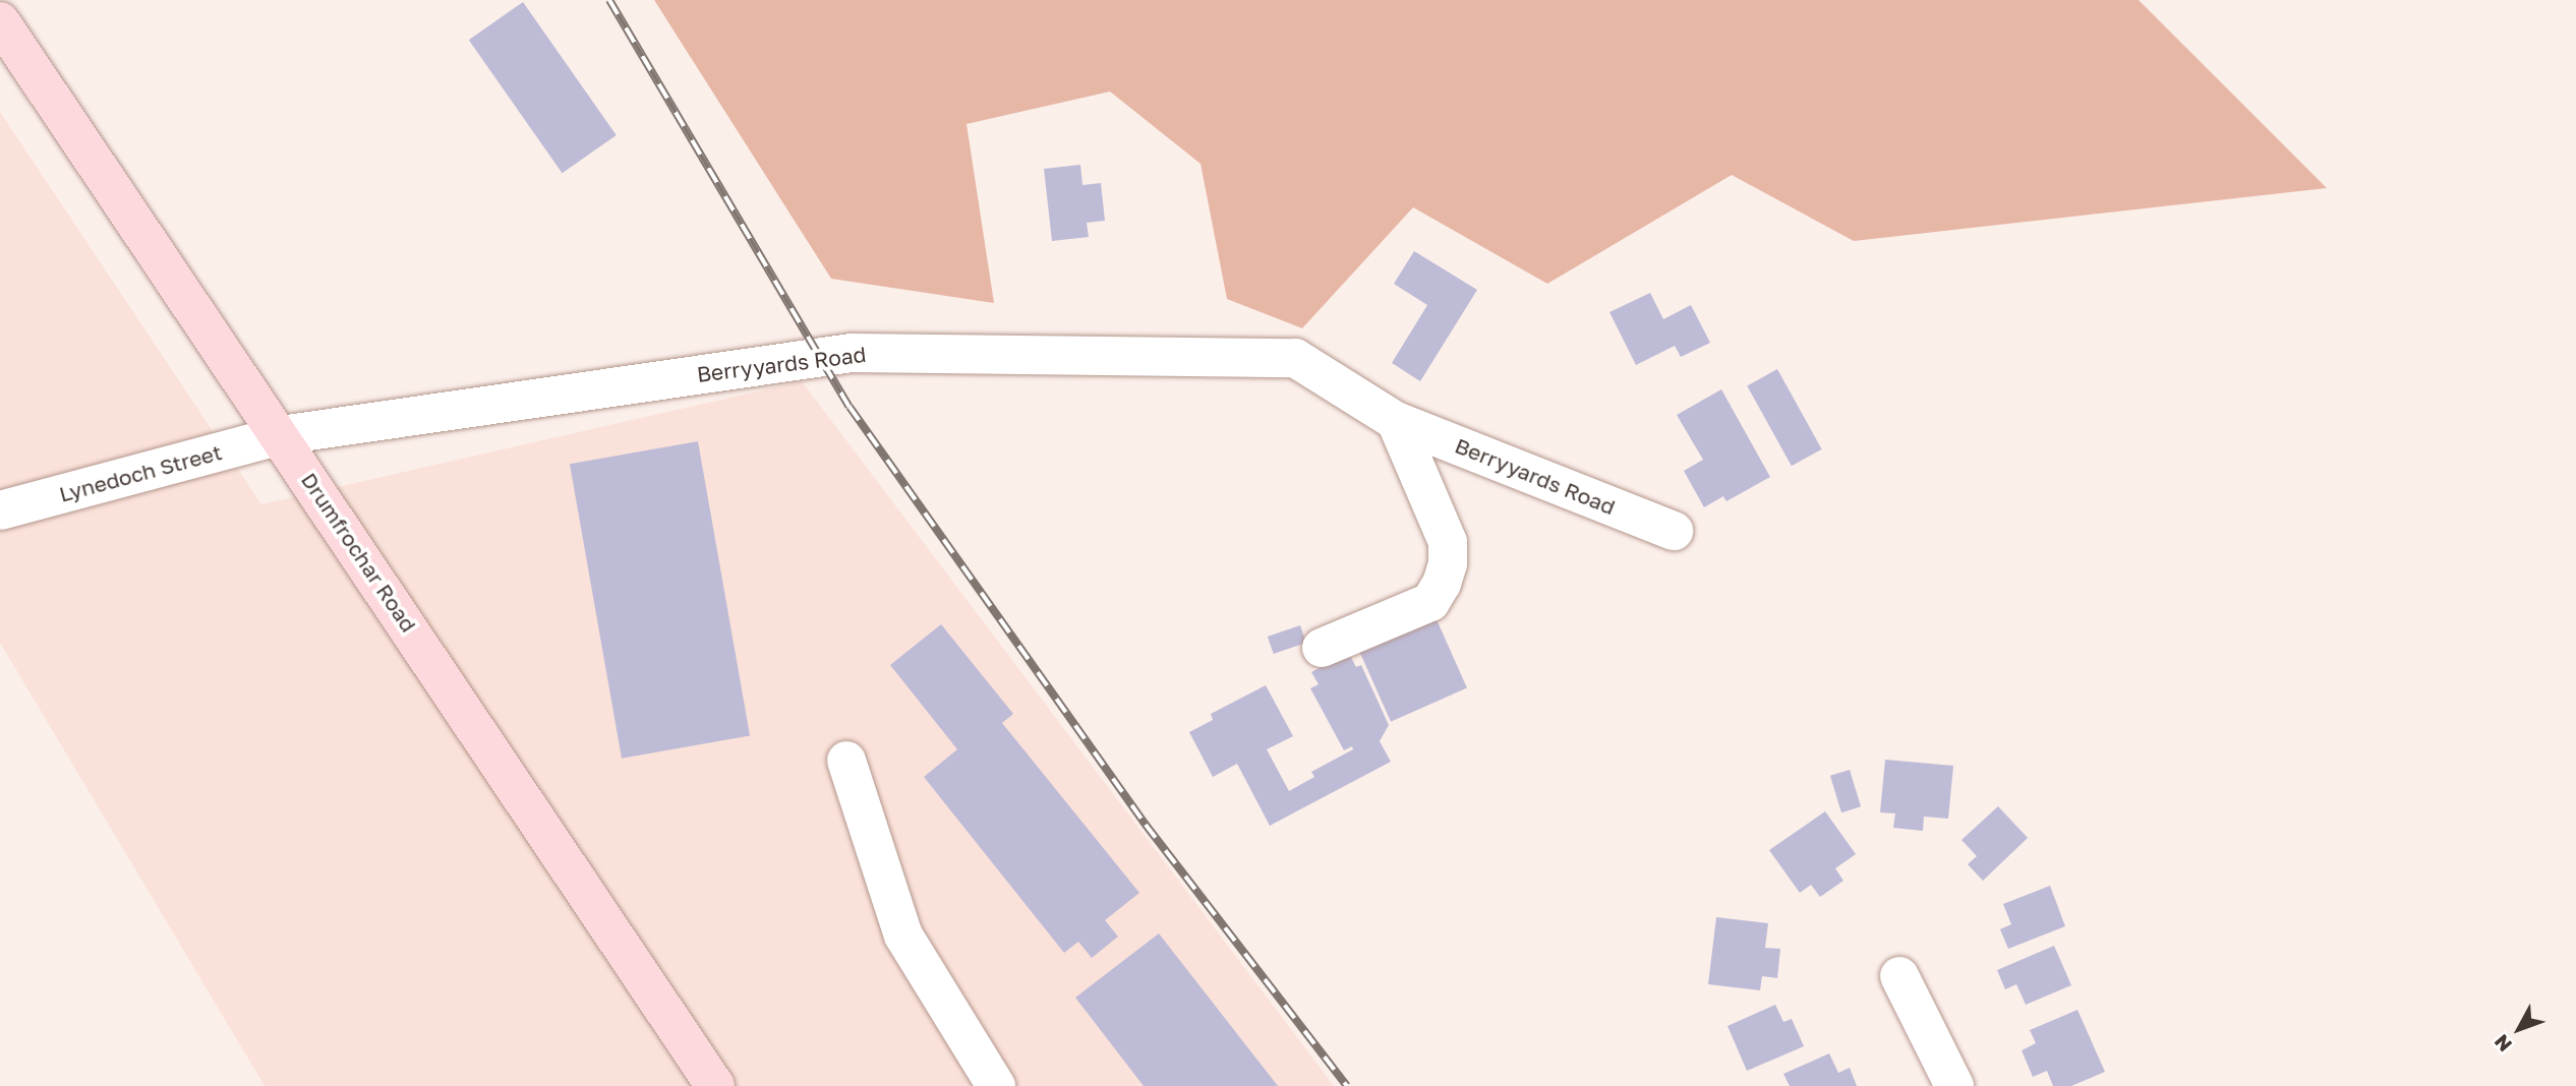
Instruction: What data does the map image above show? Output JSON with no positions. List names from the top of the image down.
{
  "streets": {
    "main road": ["Drumfrochar Road"],
    "street": ["Berryyards Road", "Lynedoch Street"]
  },
  "crossings": [
    ["Berryyards Road", "Lynedoch Street"],
    ["Berryyards Road", "Drumfrochar Road"],
    ["Lynedoch Street", "Drumfrochar Road"]
  ],
  "north": "bottom left"
}
